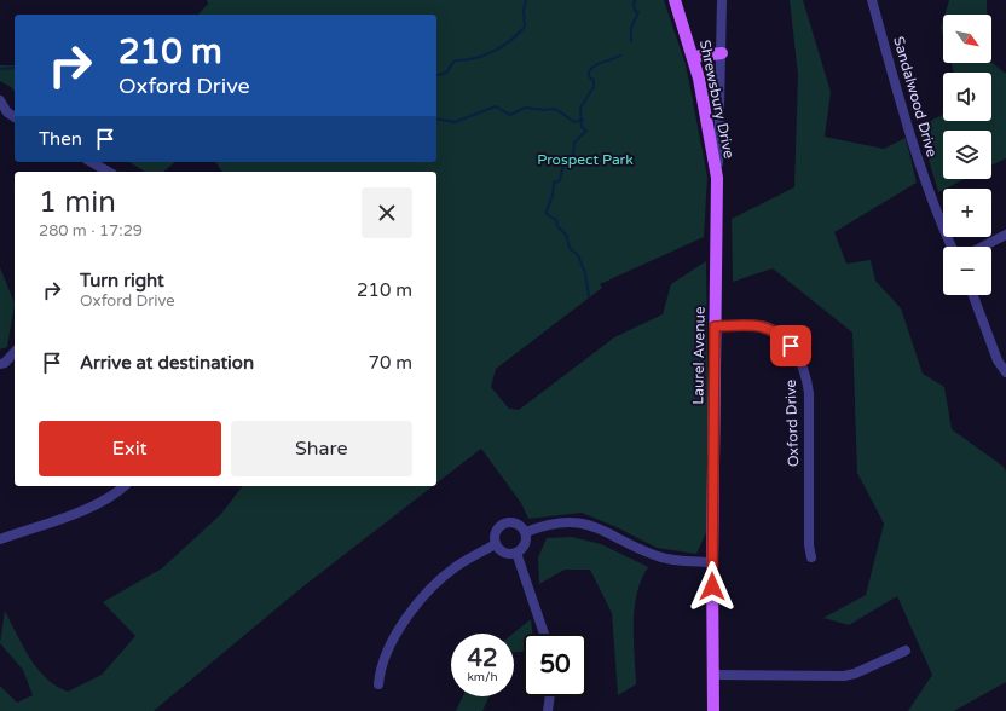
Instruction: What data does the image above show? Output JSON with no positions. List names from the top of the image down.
{
  "streets": {
    "main road": ["Shrewsbury Drive", "Laurel Avenue"],
    "street": ["Sandalwood Drive", "Oxford Drive"]
  },
  "crossings": [
    ["Shrewsbury Drive", "Laurel Avenue"],
    ["Laurel Avenue", "Oxford Drive"]
  ],
  "parks": ["Prospect Park"],
  "north": "bottom right",
  "page": {
    "map_buttons": ["+", "−"],
    "turn": ["210 m", "Oxford Drive"],
    "then": "Then",
    "heading": ["1 min", "280 m · 17:29"],
    "list": [
      {
        "name": "Turn right",
        "note": "Oxford Drive",
        "value": "210 m"
      },
      {
        "name": "Arrive at destination",
        "value": "70 m"
      }
    ],
    "buttons": ["Exit", "Share"],
    "speed": "42 km/h",
    "limit": "50"
  }
}
